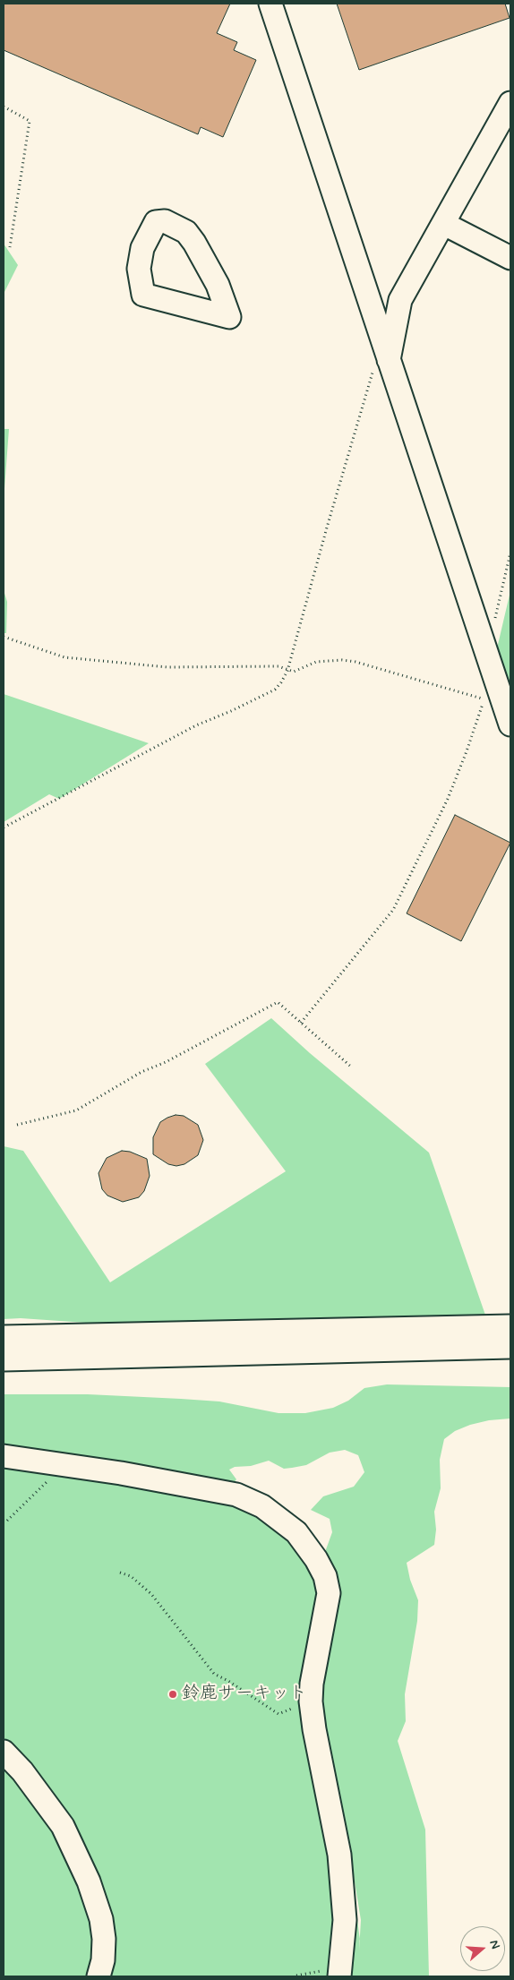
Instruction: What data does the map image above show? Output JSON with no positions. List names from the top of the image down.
{
  "places": ["鈴鹿サーキット"],
  "north": "right"
}
